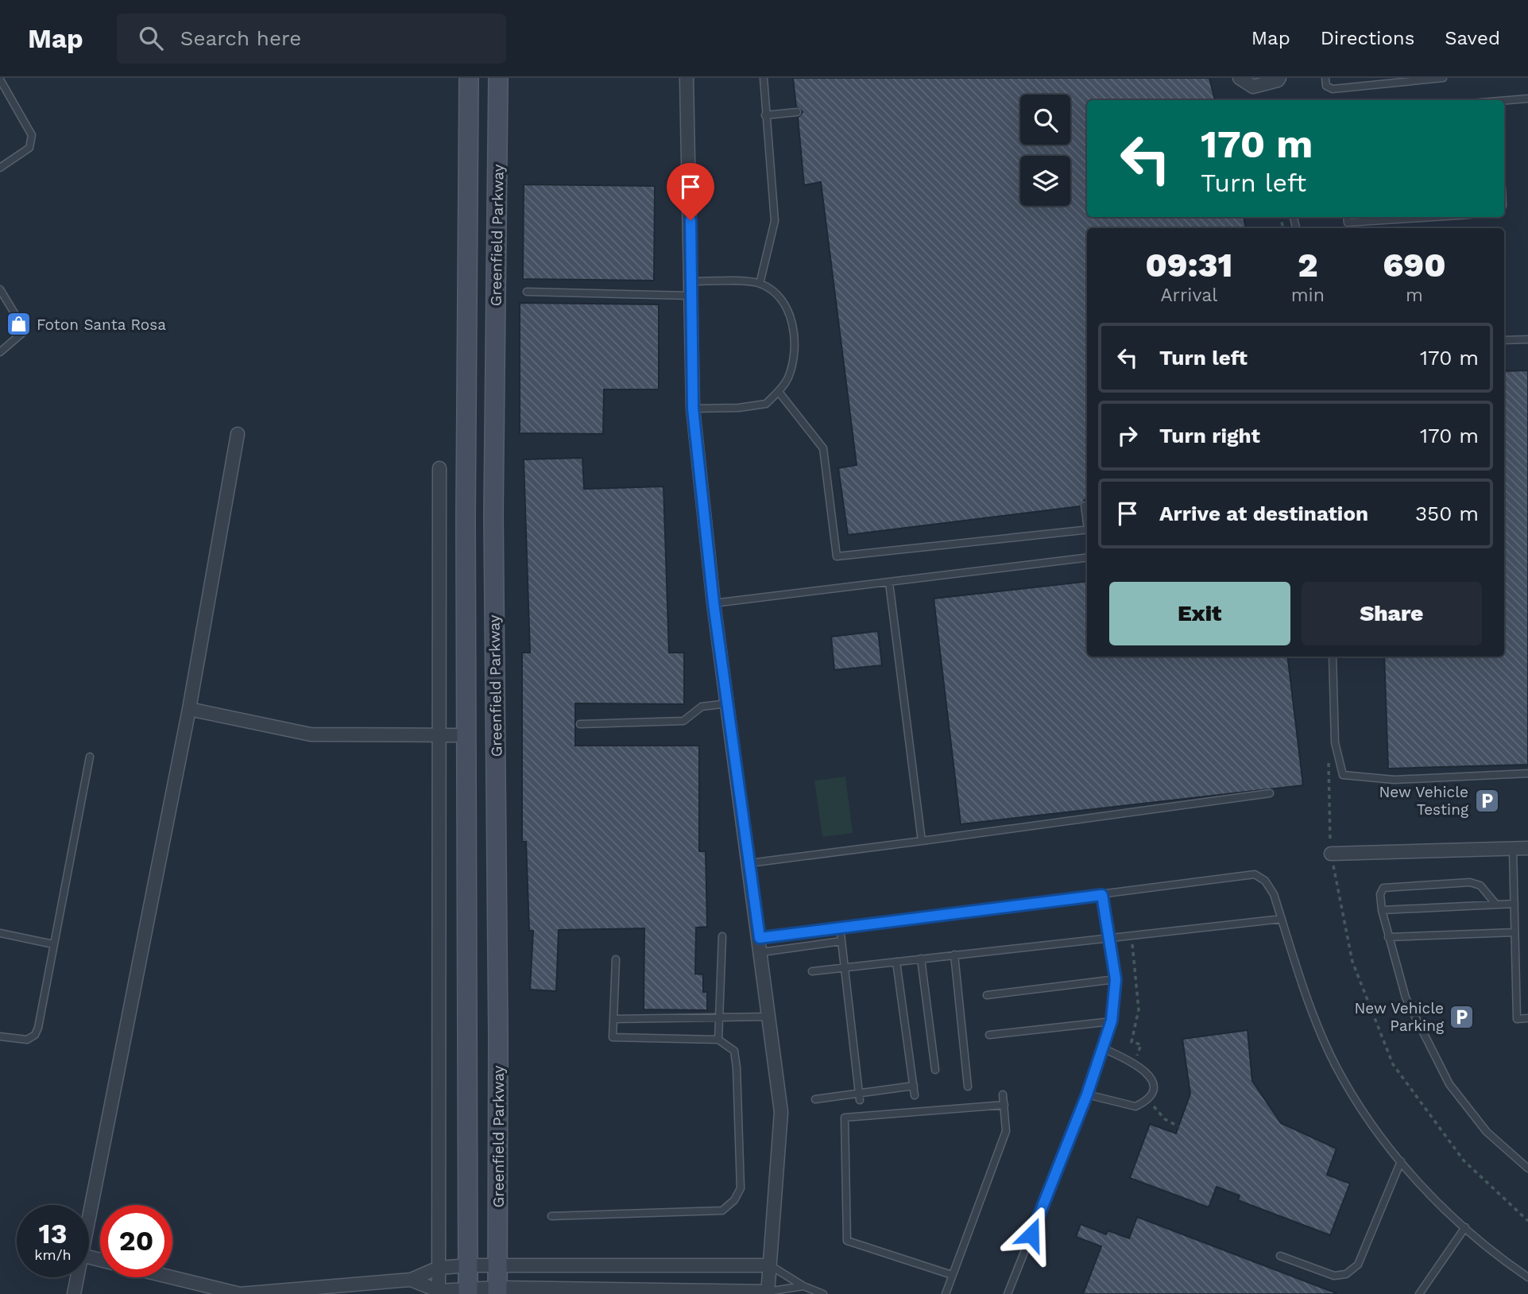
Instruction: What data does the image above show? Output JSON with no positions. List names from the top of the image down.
{
  "streets": {
    "main road": ["Greenfield Parkway"]
  },
  "places": {
    "shop": ["Foton Santa Rosa"],
    "parking": ["New Vehicle Testing", "New Vehicle Parking"]
  },
  "page": {
    "header": "Map",
    "search": "Search here",
    "nav": ["Map", "Directions", "Saved"],
    "turn": ["170 m", "Turn left"],
    "eta": [
      "09:31",
      "Arrival",
      "2",
      "min",
      "690",
      "m"
    ],
    "list": [
      {
        "name": "Turn left",
        "value": "170 m"
      },
      {
        "name": "Turn right",
        "value": "170 m"
      },
      {
        "name": "Arrive at destination",
        "value": "350 m"
      }
    ],
    "buttons": ["Exit", "Share"],
    "speed": "13 km/h",
    "limit": "20"
  }
}
